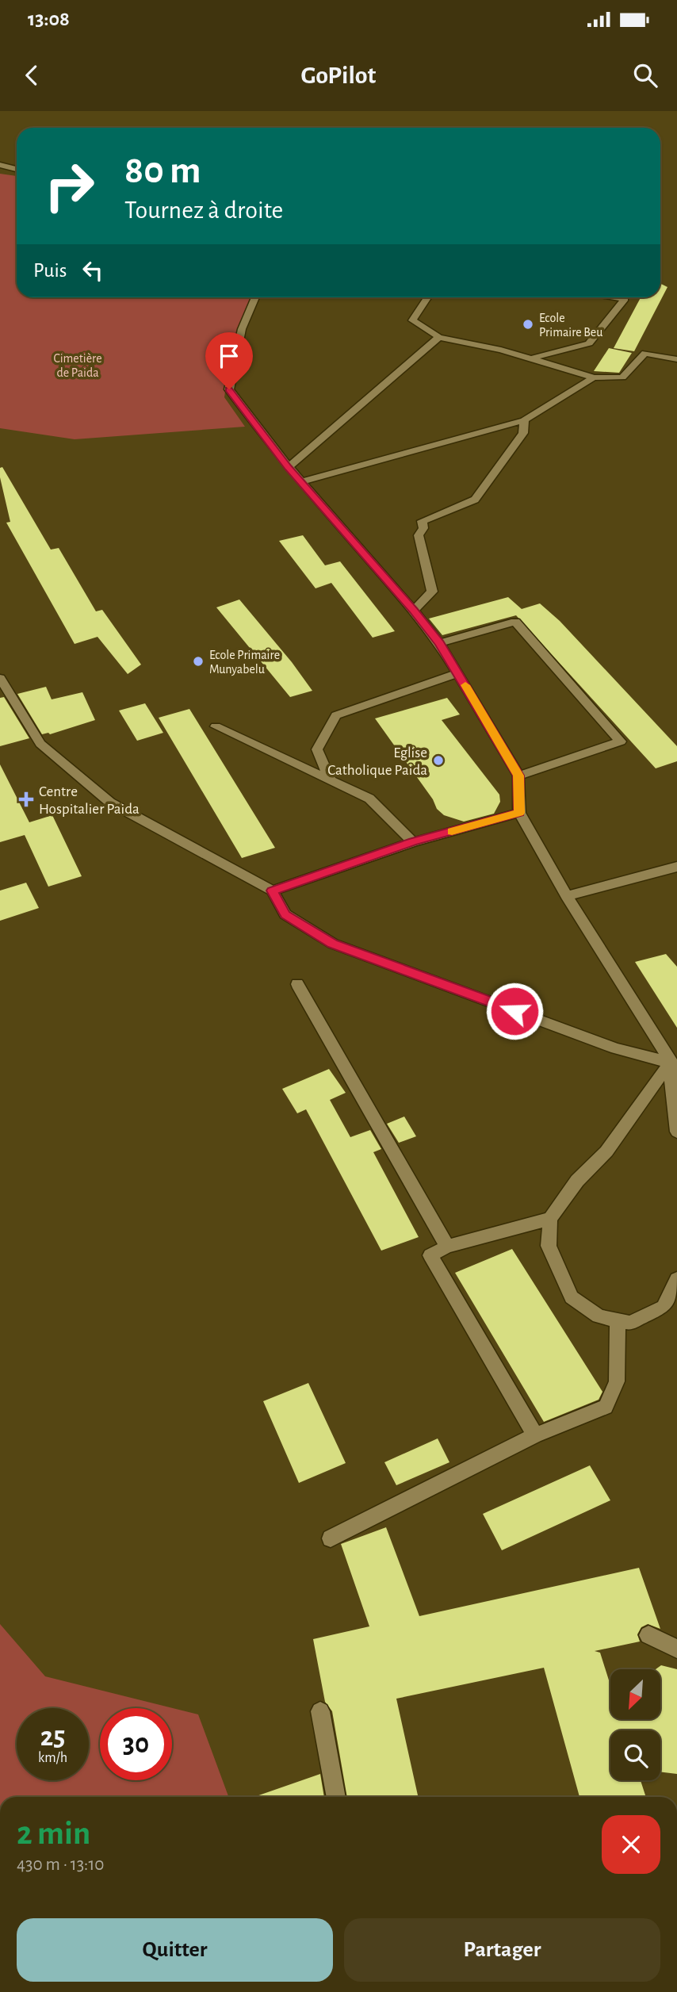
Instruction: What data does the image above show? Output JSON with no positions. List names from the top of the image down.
{
  "parks": ["Cimetière de Paida"],
  "places": {
    "other": ["Ecole Primaire Beu", "Ecole Primaire Munyabelu", "Eglise Catholique Paida"],
    "health": ["Centre Hospitalier Paida"]
  },
  "north": "bottom left",
  "page": {
    "status": "13:08",
    "header": "GoPilot",
    "turn": ["80 m", "Tournez à droite"],
    "then": "Puis",
    "speed": "25 km/h",
    "limit": "30",
    "heading": ["2 min", "430 m · 13:10"],
    "buttons": ["Quitter", "Partager"]
  }
}
